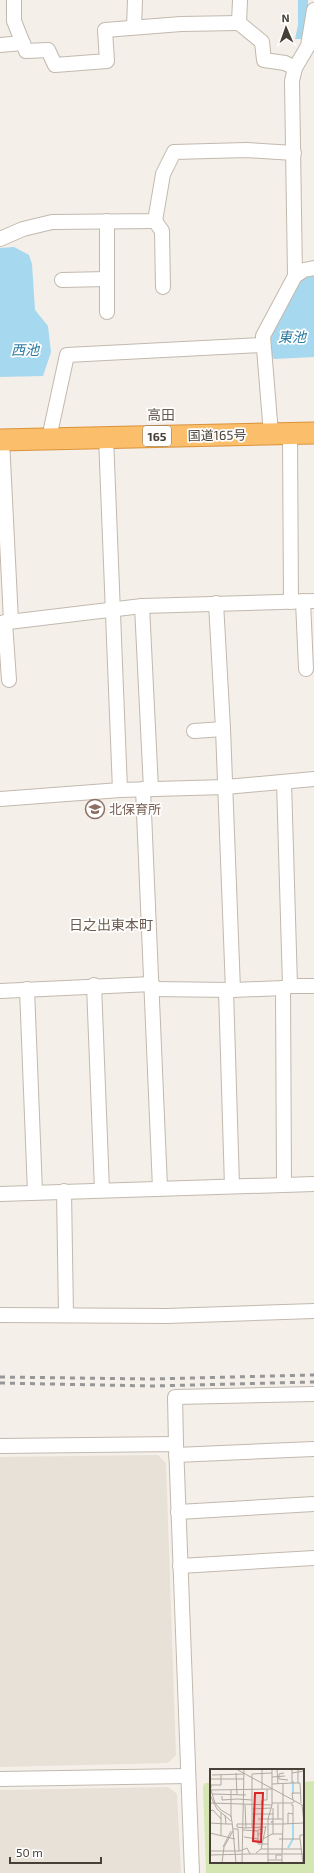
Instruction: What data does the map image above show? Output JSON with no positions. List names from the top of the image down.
{
  "streets": {
    "highway": ["国道165号", "165"]
  },
  "districts": ["高田", "日之出東本町"],
  "water": ["東池", "西池"],
  "places": {
    "school or university": ["北保育所"]
  },
  "scale_bar": "50 m",
  "north": "top"
}
